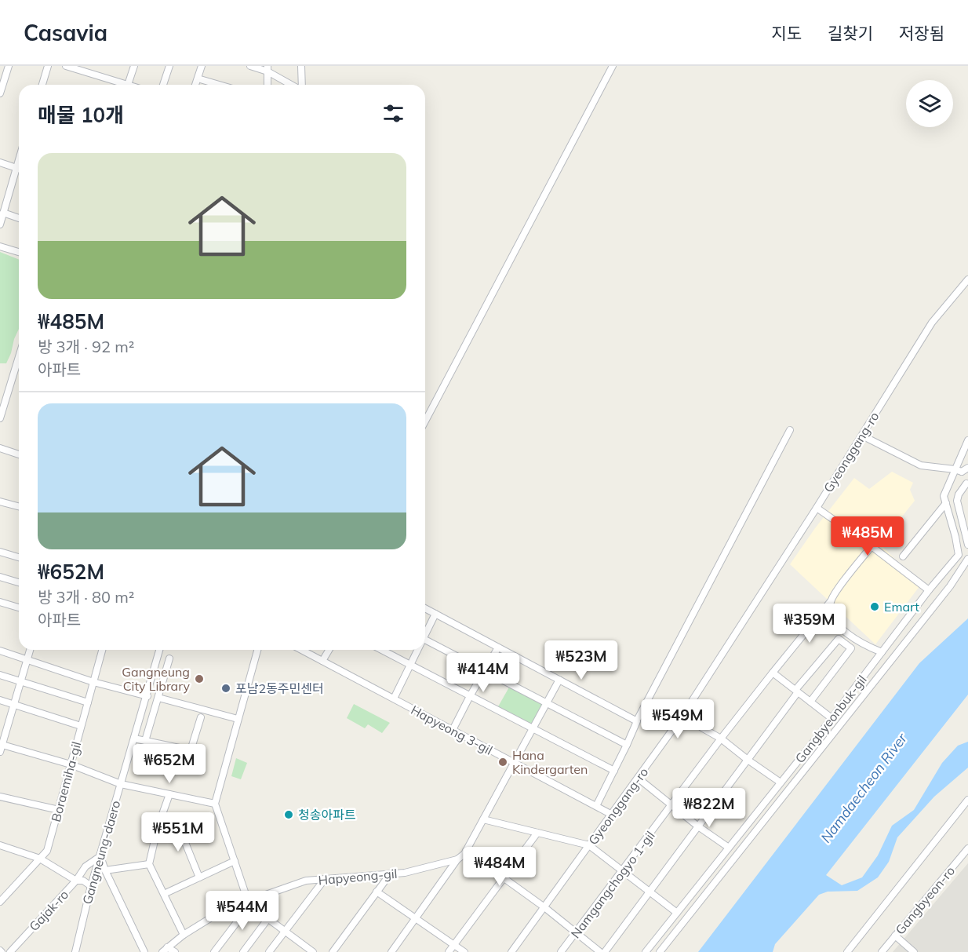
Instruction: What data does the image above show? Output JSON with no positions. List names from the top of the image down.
{
  "streets": {
    "street": [
      "Gyeonggang-ro",
      "Gangbyeonbuk-gil",
      "Hapyeong 3-gil",
      "Boraemiha-gil",
      "Gangneung-daero",
      "Hapyeong-gil",
      "Namgangchogyo 1-gil",
      "Gangbyeon-ro",
      "Gajak-ro"
    ]
  },
  "crossings": [
    ["Gyeonggang-ro", "Hapyeong 3-gil"],
    ["Gangneung-daero", "Gajak-ro"]
  ],
  "water": ["Namdaecheon River"],
  "places": [
    "Emart",
    "Gangneung City Library",
    "포남2동주민센터",
    "Hana Kindergarten",
    "청송아파트"
  ],
  "page": {
    "header": "Casavia",
    "nav": ["지도", "길찾기", "저장됨"],
    "heading": "매물 10개",
    "list": [
      {
        "name": "₩485M",
        "note": "방 3개 · 92 m² · 아파트"
      },
      {
        "name": "₩652M",
        "note": "방 3개 · 80 m² · 아파트"
      }
    ],
    "price": [
      "₩485M",
      "₩359M",
      "₩523M",
      "₩414M",
      "₩549M",
      "₩652M",
      "₩822M",
      "₩551M",
      "₩484M",
      "₩544M"
    ]
  }
}
